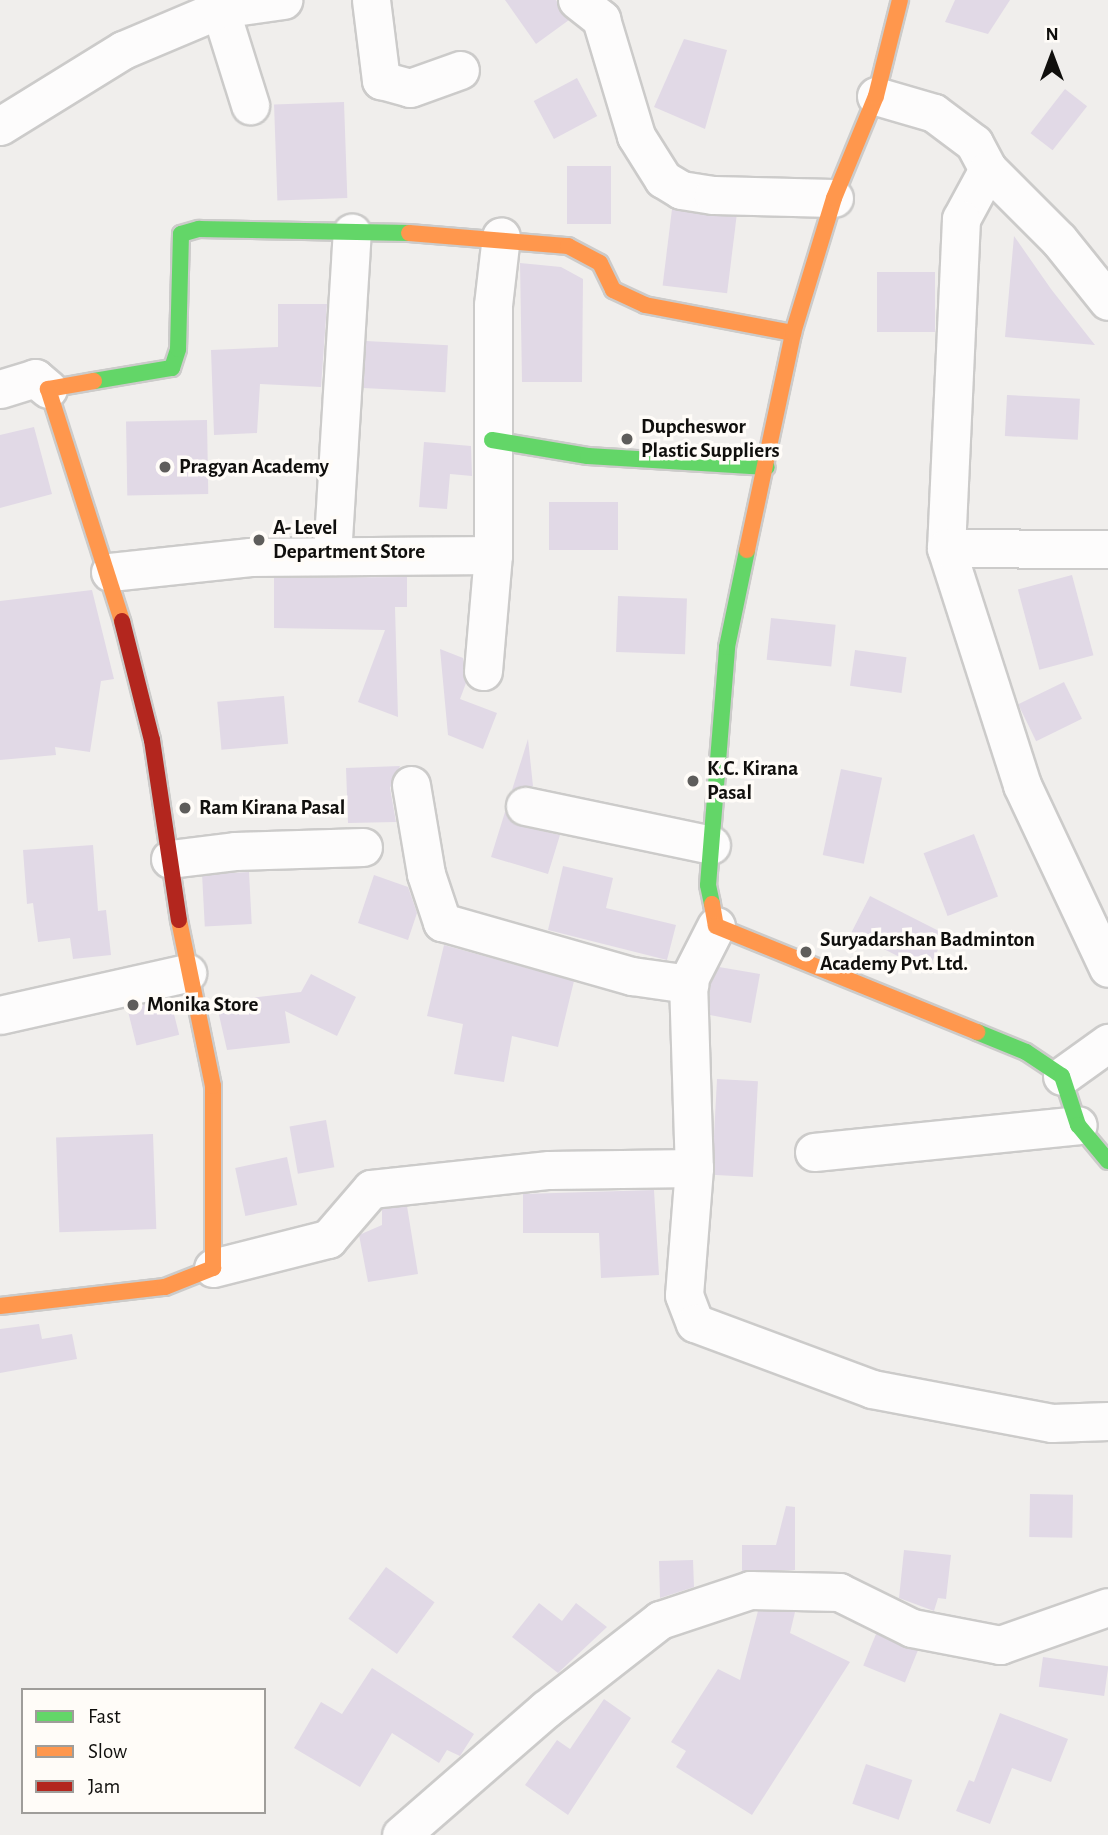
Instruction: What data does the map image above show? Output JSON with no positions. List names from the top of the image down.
{
  "places": [
    "Dupcheswor Plastic Suppliers",
    "Pragyan Academy",
    "A- Level Department Store",
    "K.C. Kirana Pasal",
    "Ram Kirana Pasal",
    "Suryadarshan Badminton Academy Pvt. Ltd.",
    "Monika Store"
  ],
  "legend": ["Fast", "Slow", "Jam"],
  "north": "top"
}
